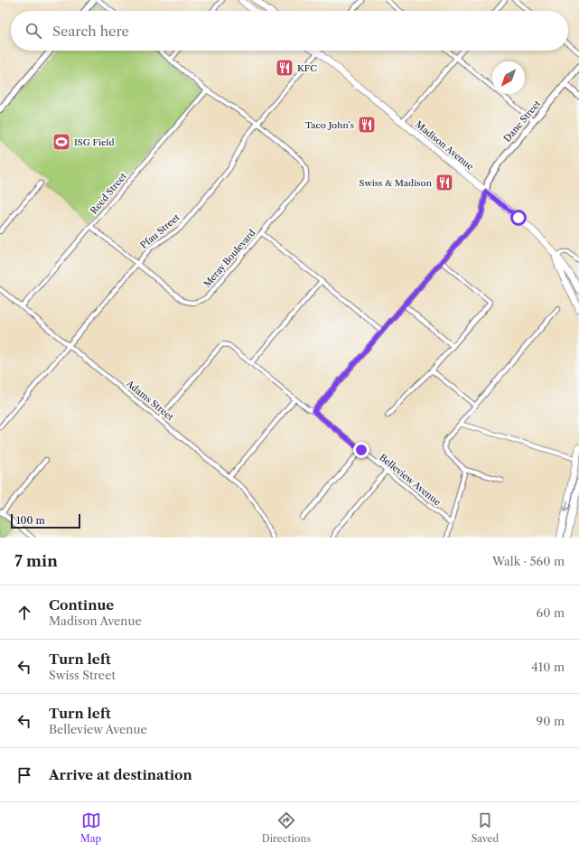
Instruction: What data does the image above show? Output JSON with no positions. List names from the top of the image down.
{
  "streets": {
    "main road": ["Madison Avenue"],
    "street": [
      "Dane Street",
      "Reed Street",
      "Pfau Street",
      "Meray Boulevard",
      "Adams Street",
      "Belleview Avenue"
    ]
  },
  "crossings": [
    ["Dane Street", "Madison Avenue"],
    ["Madison Avenue", "Pfau Street"],
    ["Reed Street", "Meray Boulevard"],
    ["Reed Street", "Adams Street"],
    ["Pfau Street", "Meray Boulevard"],
    ["Pfau Street", "Adams Street"],
    ["Adams Street", "Belleview Avenue"]
  ],
  "places": {
    "restaurant": ["KFC", "Taco John's", "Swiss & Madison"],
    "sports": ["ISG Field"]
  },
  "scale_bar": "100 m",
  "north": "bottom left",
  "page": {
    "search": "Search here",
    "scale": "100 m",
    "heading": ["7 min", "Walk · 560 m"],
    "list": [
      ["Continue", "Madison Avenue", "60 m"],
      ["Turn left", "Swiss Street", "410 m"],
      ["Turn left", "Belleview Avenue", "90 m"],
      "Arrive at destination"
    ],
    "nav": ["Map", "Directions", "Saved"]
  }
}
